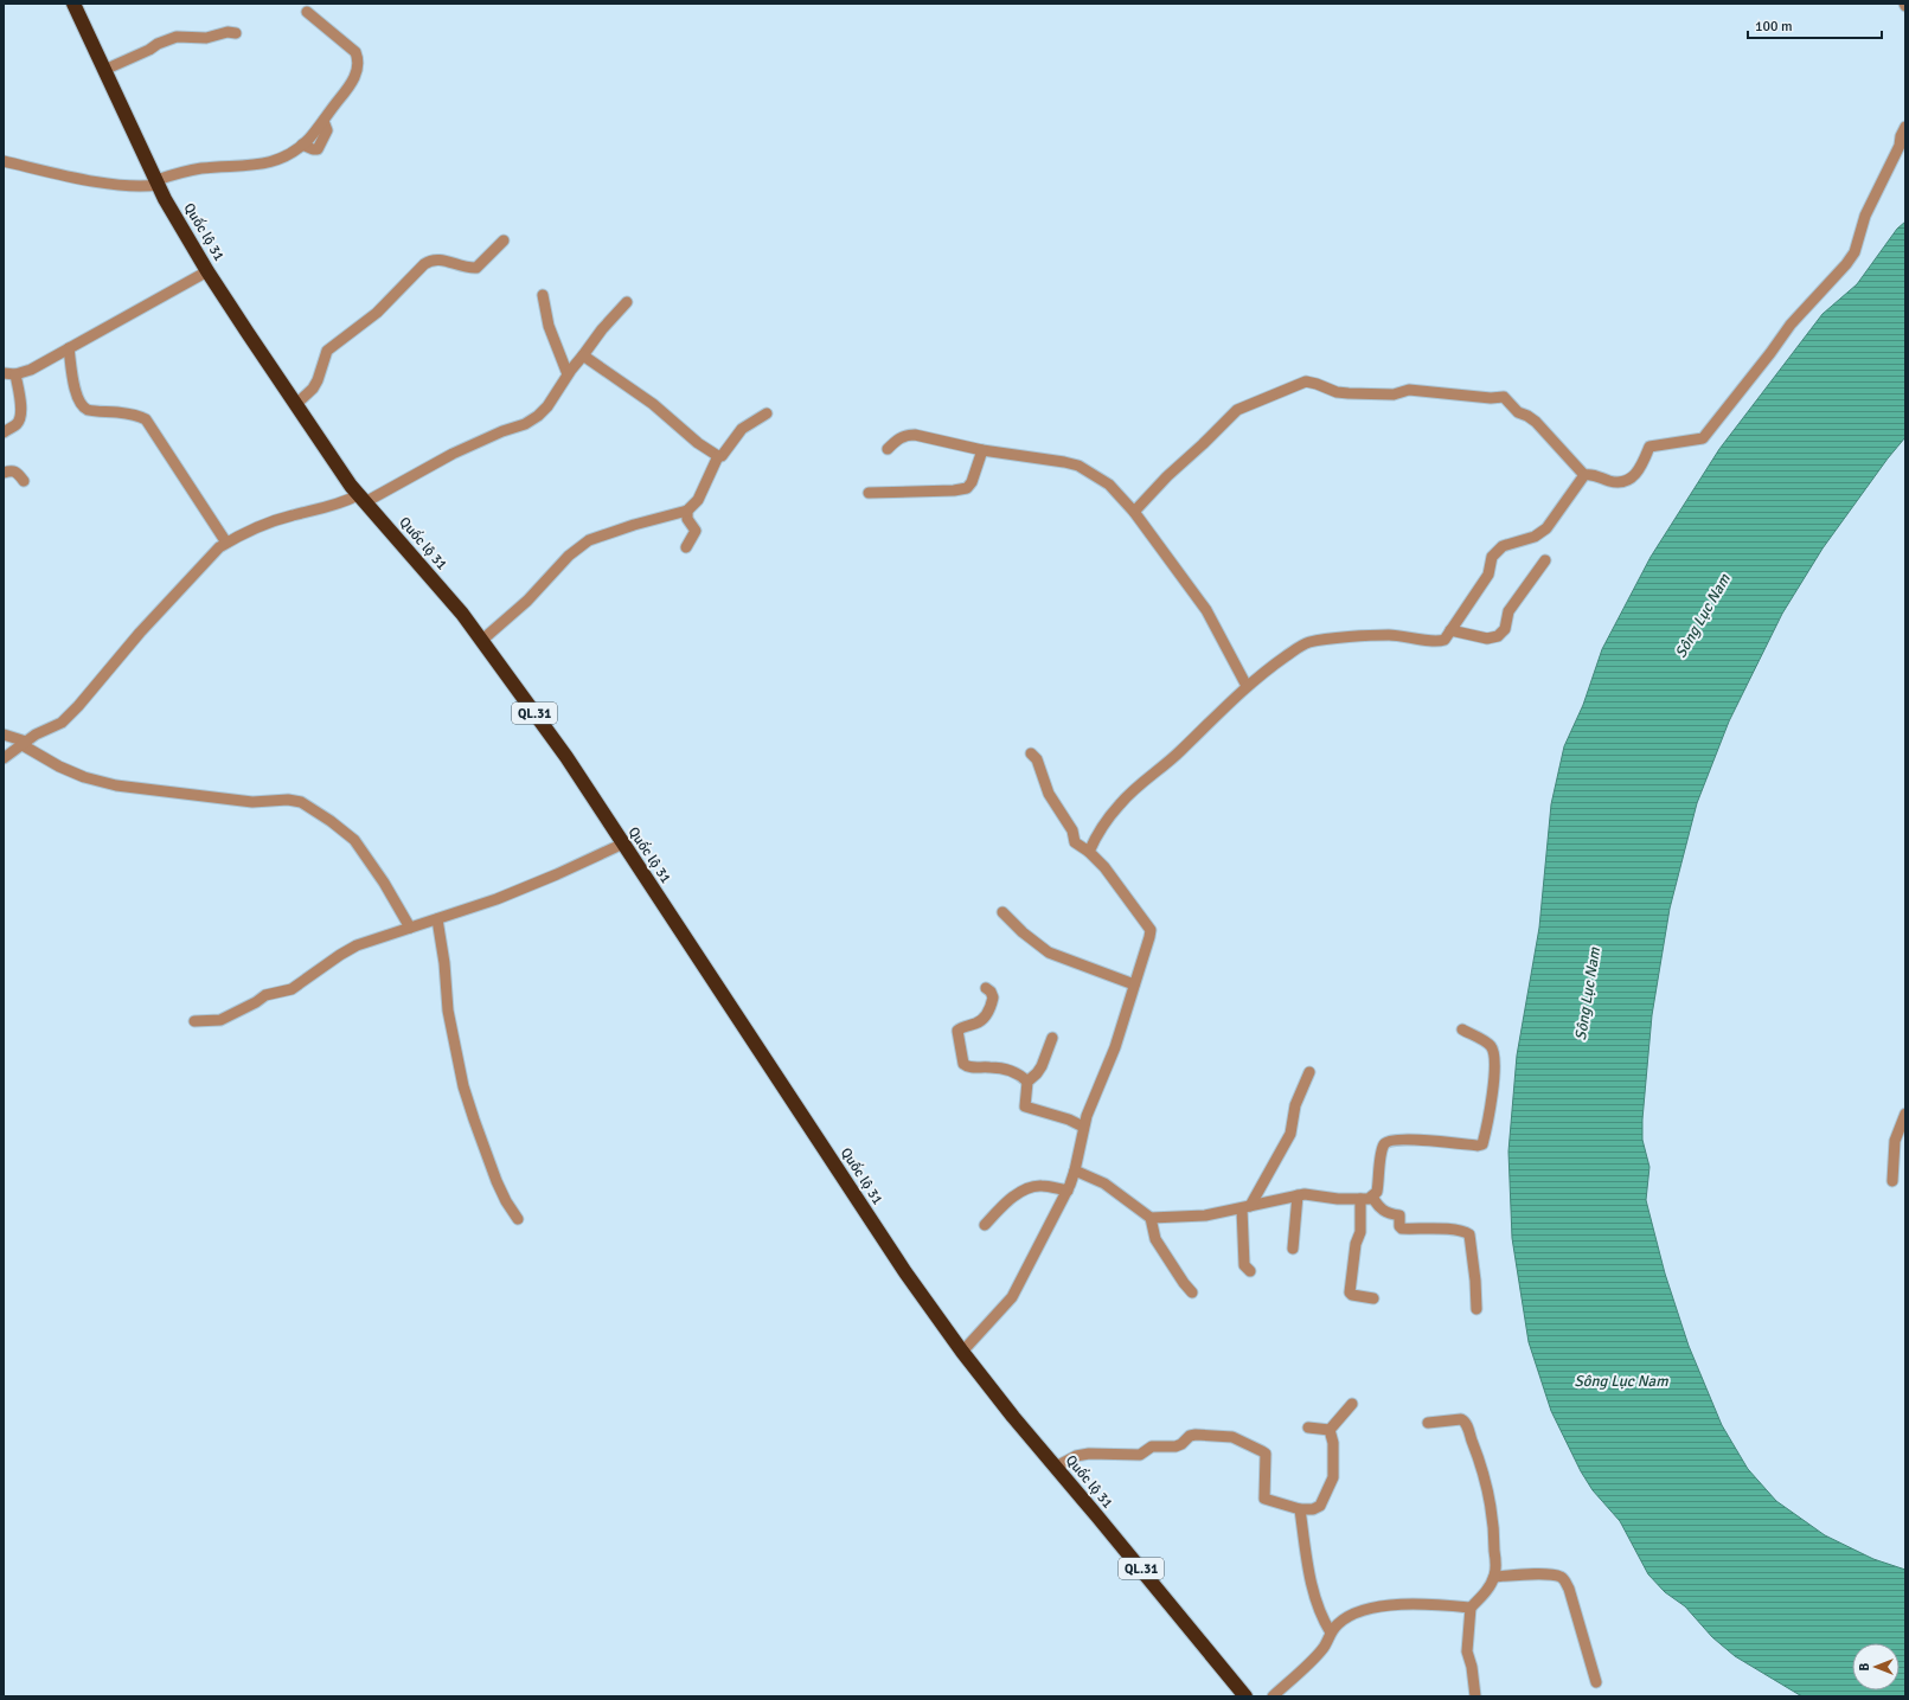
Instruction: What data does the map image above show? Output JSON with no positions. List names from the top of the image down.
{
  "streets": {
    "highway": ["Quốc lộ 31", "QL.31"]
  },
  "water": ["Sông Lục Nam"],
  "scale_bar": "100 m",
  "north": "left"
}
